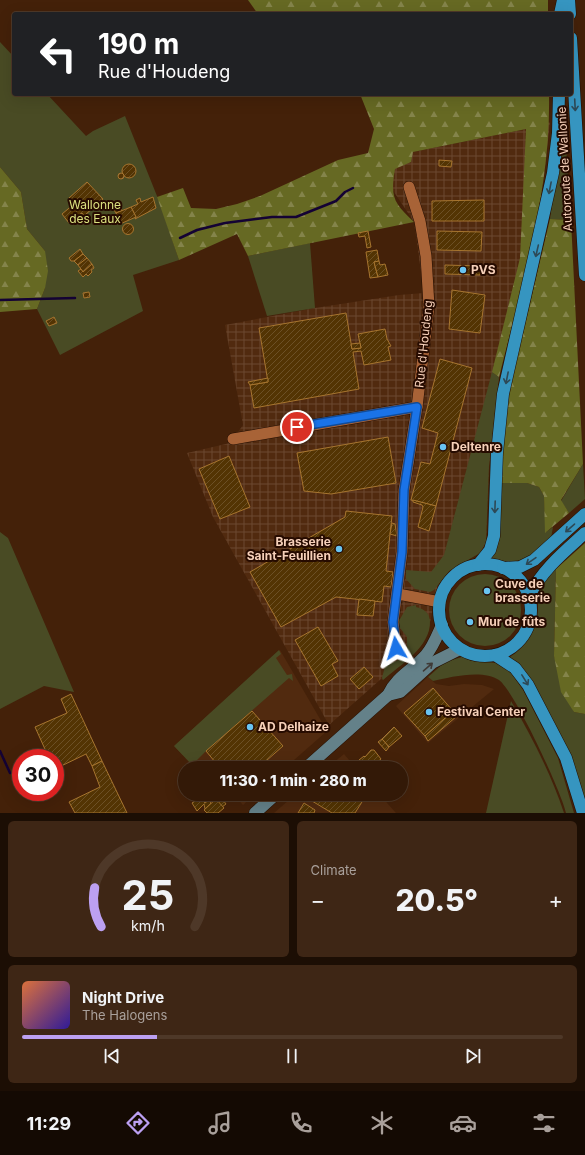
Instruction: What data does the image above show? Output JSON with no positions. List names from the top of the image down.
{
  "streets": {
    "highway": ["Autoroute de Wallonie"],
    "street": ["Rue d'Houdeng"]
  },
  "parks": ["Wallonne des Eaux"],
  "places": [
    "PVS",
    "Deltenre",
    "Brasserie Saint-Feuillien",
    "Cuve de brasserie",
    "Mur de fûts",
    "Festival Center",
    "AD Delhaize"
  ],
  "page": {
    "turn": ["190 m", "Rue d'Houdeng"],
    "limit": "30",
    "trip": "11:30 · 1 min · 280 m",
    "tile": "Climate",
    "heat": ["−", "20.5°", "+"],
    "song": ["Night Drive", "The Halogens"],
    "tabs": "11:29",
    "gauge": ["25", "km/h"]
  }
}
